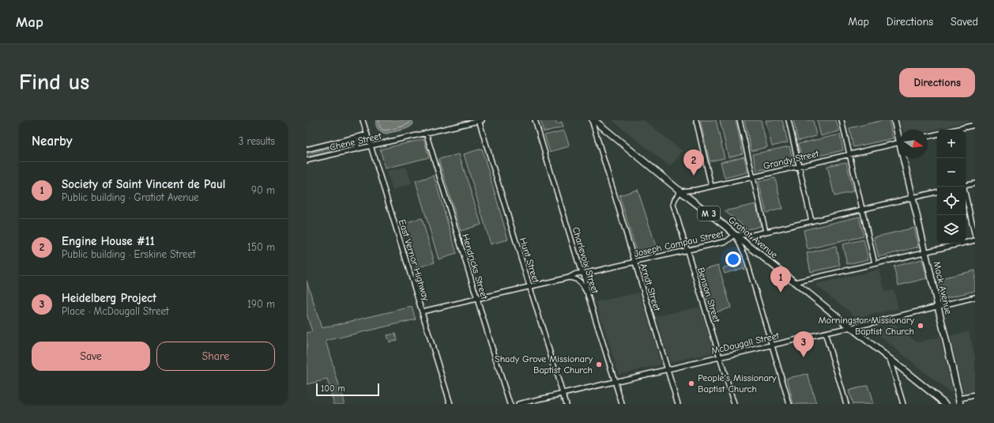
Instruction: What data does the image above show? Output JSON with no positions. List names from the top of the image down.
{
  "streets": {
    "main road": ["M 3", "Gratiot Avenue", "Mack Avenue"],
    "street": [
      "Chene Street",
      "Grandy Street",
      "Joseph Campau Street",
      "East Vernor Highway",
      "Hunt Street",
      "Charlevoix Street",
      "Hendricks Street",
      "Arndt Street",
      "Benson Street",
      "McDougall Street"
    ]
  },
  "crossings": [
    ["Chene Street", "East Vernor Highway"],
    ["Chene Street", "Hunt Street"],
    ["Chene Street", "Hendricks Street"],
    ["Grandy Street", "Gratiot Avenue"],
    ["Grandy Street", "Benson Street"],
    ["Gratiot Avenue", "Joseph Campau Street"],
    ["Gratiot Avenue", "Benson Street"],
    ["Gratiot Avenue", "McDougall Street"],
    ["Joseph Campau Street", "East Vernor Highway"],
    ["Joseph Campau Street", "Hunt Street"],
    ["Joseph Campau Street", "Charlevoix Street"],
    ["Joseph Campau Street", "Hendricks Street"],
    ["Joseph Campau Street", "Arndt Street"],
    ["Joseph Campau Street", "Mack Avenue"],
    ["Joseph Campau Street", "Benson Street"],
    ["Hunt Street", "McDougall Street"],
    ["Charlevoix Street", "McDougall Street"],
    ["Arndt Street", "McDougall Street"],
    ["Mack Avenue", "McDougall Street"],
    ["Benson Street", "McDougall Street"]
  ],
  "places": ["Morningstar Missionary Baptist Church", "Shady Grove Missionary Baptist Church", "People's Missionary Baptist Church"],
  "scale_bar": "100 m",
  "north": "right",
  "page": {
    "header": "Map",
    "nav": ["Map", "Directions", "Saved"],
    "buttons": [
      "Directions",
      ["Save", "Share"]
    ],
    "title": "Find us",
    "heading": ["Nearby", "3 results"],
    "map_buttons": ["+", "−"],
    "pins": ["2", "1", "3"],
    "list": [
      {
        "mark": "1",
        "name": "Society of Saint Vincent de Paul",
        "note": "Public building · Gratiot Avenue",
        "value": "90 m"
      },
      {
        "mark": "2",
        "name": "Engine House #11",
        "note": "Public building · Erskine Street",
        "value": "150 m"
      },
      {
        "mark": "3",
        "name": "Heidelberg Project",
        "note": "Place · McDougall Street",
        "value": "190 m"
      }
    ],
    "scale": "100 m"
  }
}
